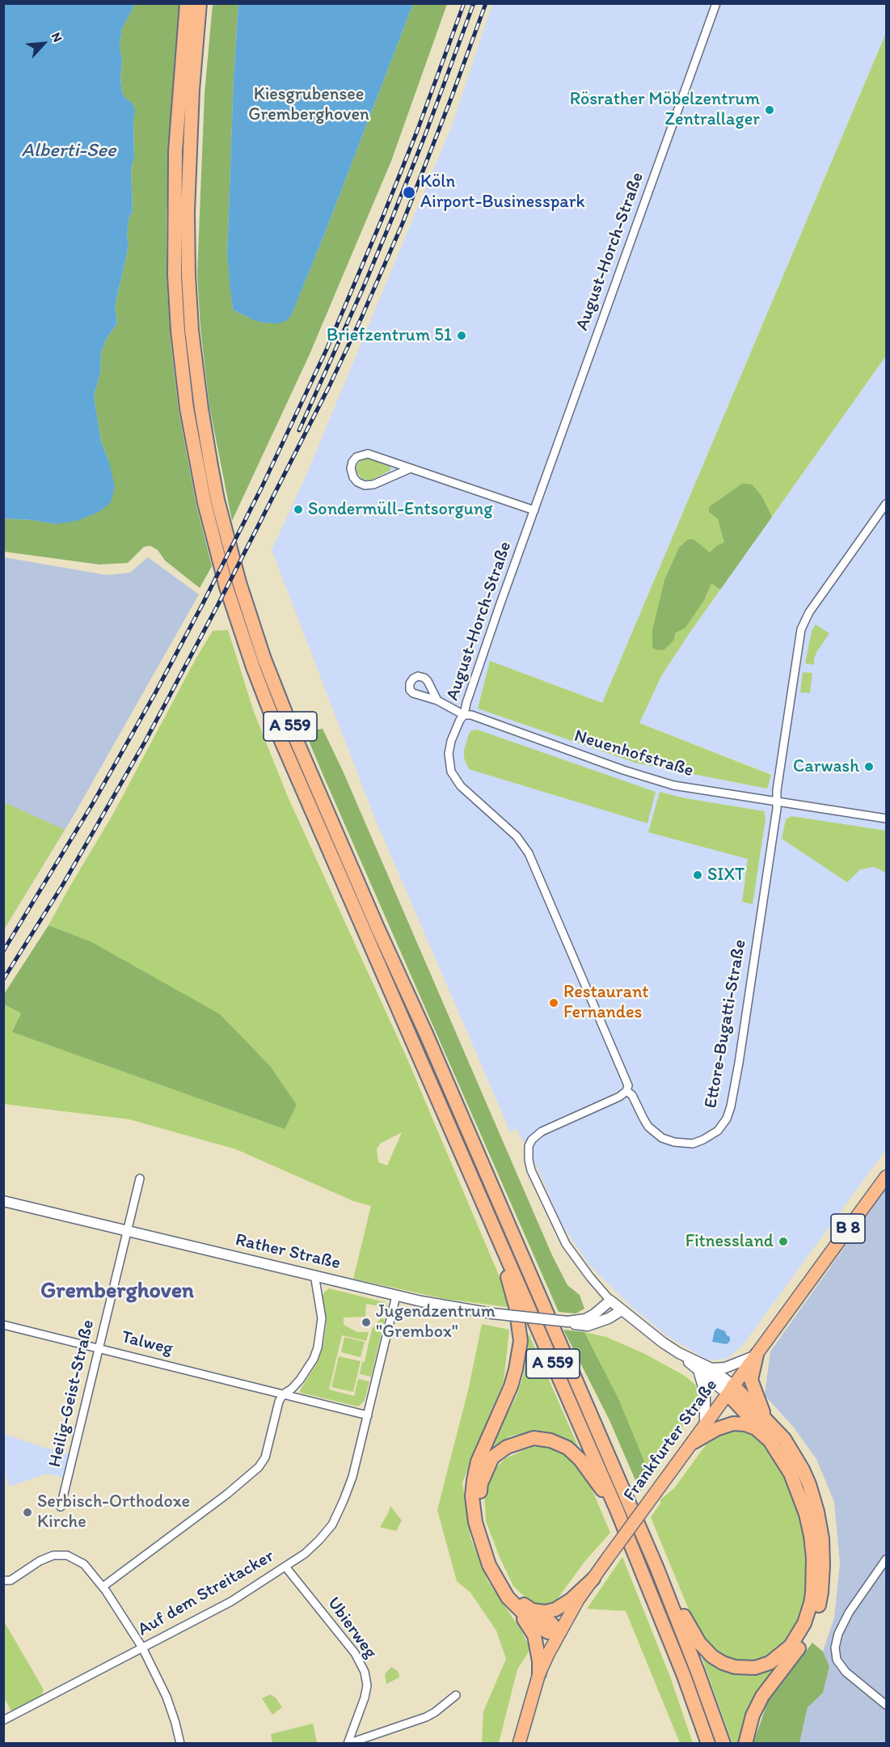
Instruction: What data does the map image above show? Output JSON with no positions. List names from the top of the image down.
{
  "streets": {
    "highway": ["A 559"],
    "main road": ["B 8", "Frankfurter Straße"],
    "street": [
      "August-Horch-Straße",
      "Neuenhofstraße",
      "Ettore-Bugatti-Straße",
      "Rather Straße",
      "Talweg",
      "Heilig-Geist-Straße",
      "Auf dem Streitacker",
      "Ubierweg"
    ]
  },
  "crossings": [
    ["August-Horch-Straße", "Neuenhofstraße"],
    ["August-Horch-Straße", "Ettore-Bugatti-Straße"],
    ["Neuenhofstraße", "Ettore-Bugatti-Straße"],
    ["Rather Straße", "Heilig-Geist-Straße"],
    ["Rather Straße", "Auf dem Streitacker"],
    ["Talweg", "Heilig-Geist-Straße"],
    ["Talweg", "Auf dem Streitacker"],
    ["Auf dem Streitacker", "Ubierweg"]
  ],
  "districts": ["Gremberghoven"],
  "water": ["Alberti-See"],
  "parks": ["Kiesgrubensee Gremberghoven"],
  "places": [
    "Rösrather Möbelzentrum Zentrallager",
    "Köln Airport-Businesspark",
    "Briefzentrum 51",
    "Sondermüll-Entsorgung",
    "Carwash",
    "SIXT",
    "Restaurant Fernandes",
    "Fitnessland",
    "Jugendzentrum \"Grembox\"",
    "Serbisch-Orthodoxe Kirche"
  ],
  "north": "top right"
}
